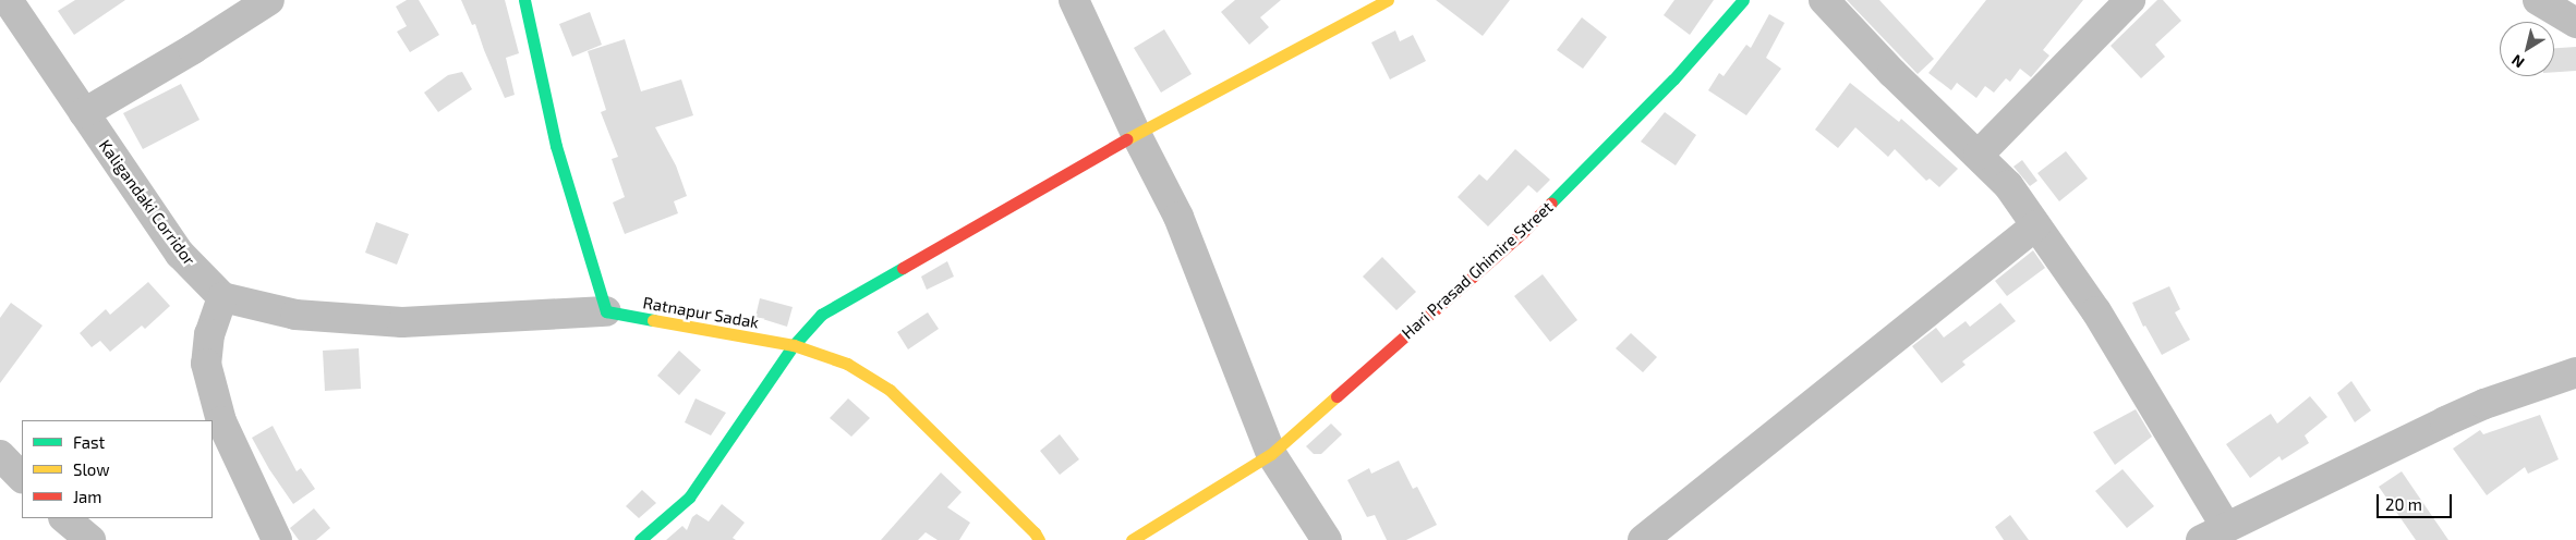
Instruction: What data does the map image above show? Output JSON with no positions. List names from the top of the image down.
{
  "streets": {
    "street": ["Kaligandaki Corridor", "Hari Prasad Ghimire Street", "Ratnapur Sadak"]
  },
  "legend": ["Fast", "Slow", "Jam"],
  "scale_bar": "20 m",
  "north": "bottom left"
}
